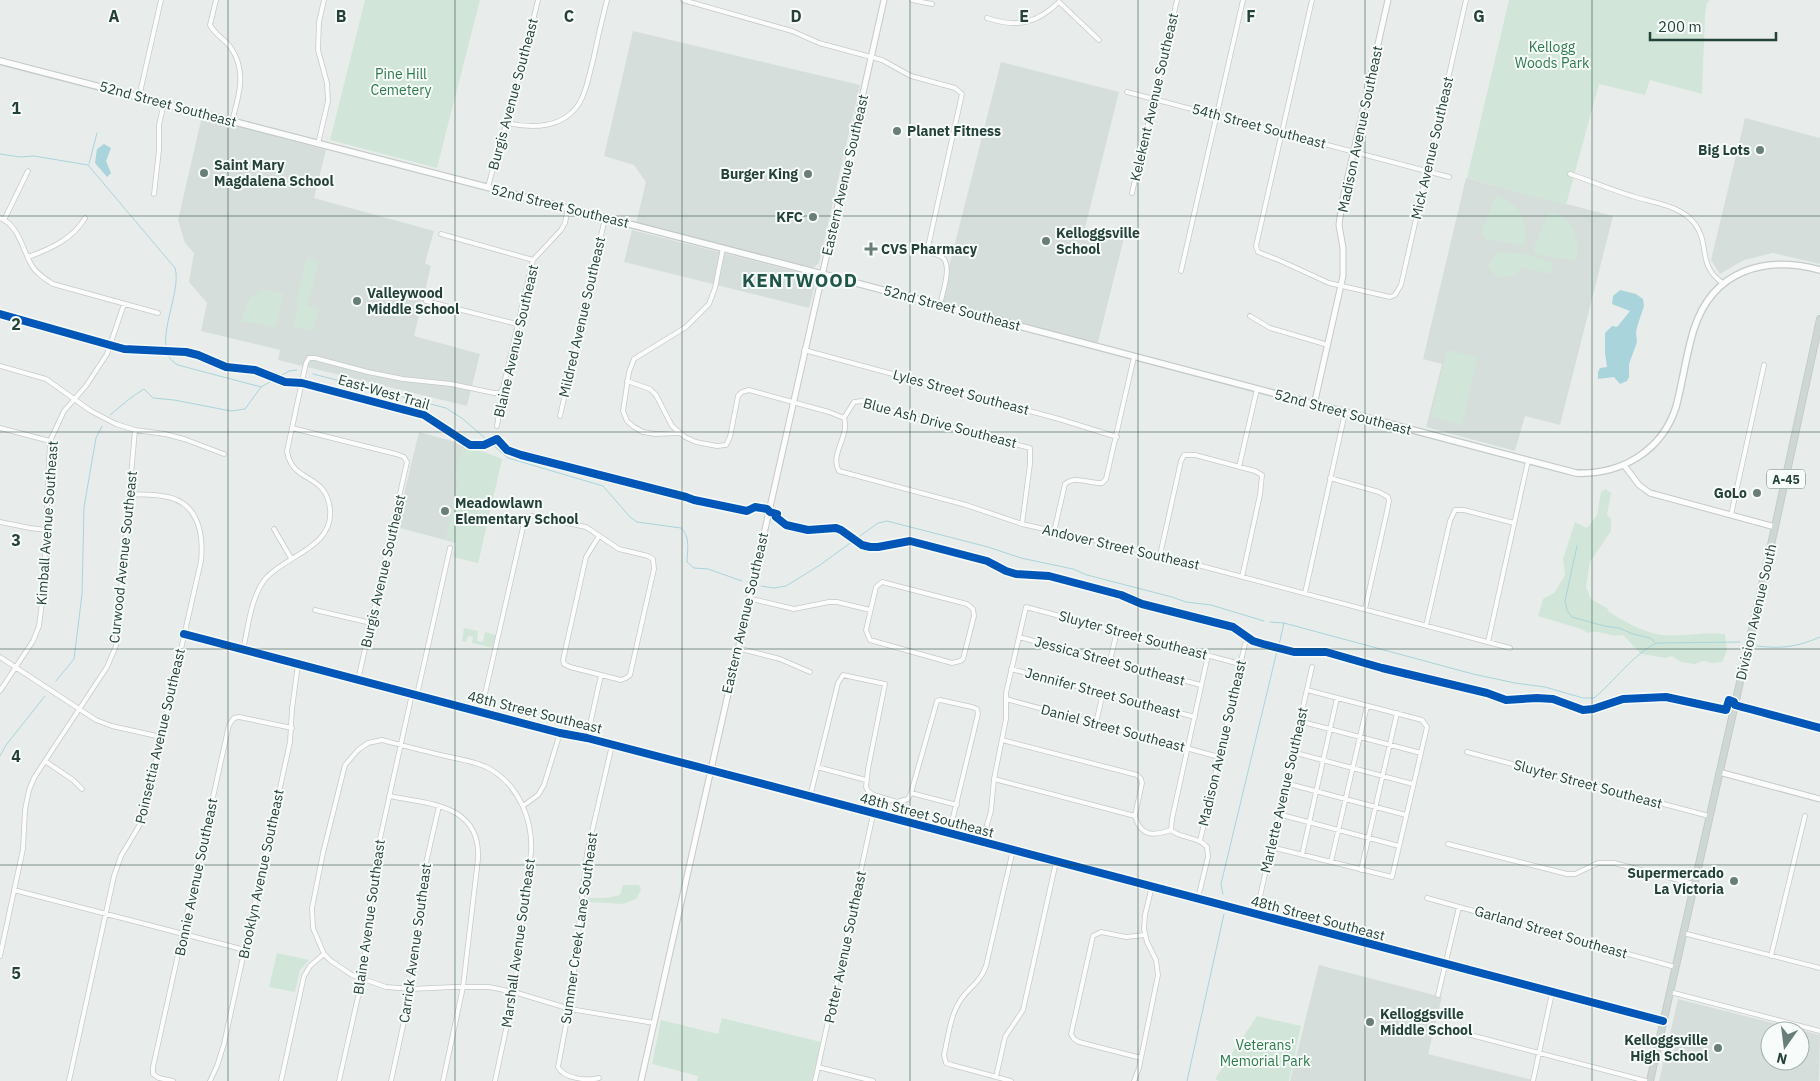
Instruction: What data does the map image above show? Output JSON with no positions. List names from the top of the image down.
{
  "streets": {
    "main road": ["52nd Street Southeast", "A-45", "Division Avenue South"],
    "street": [
      "Burgis Avenue Southeast",
      "Kelekent Avenue Southeast",
      "54th Street Southeast",
      "Madison Avenue Southeast",
      "Mick Avenue Southeast",
      "Eastern Avenue Southeast",
      "Mildred Avenue Southeast",
      "Blaine Avenue Southeast",
      "Lyles Street Southeast",
      "Blue Ash Drive Southeast",
      "Kimball Avenue Southeast",
      "Andover Street Southeast",
      "Curwood Avenue Southeast",
      "Sluyter Street Southeast",
      "Jessica Street Southeast",
      "Jennifer Street Southeast",
      "48th Street Southeast",
      "Daniel Street Southeast",
      "Poinsettia Avenue Southeast",
      "Marlette Avenue Southeast",
      "Brooklyn Avenue Southeast",
      "Bonnie Avenue Southeast",
      "Summer Creek Lane Southeast",
      "Garland Street Southeast",
      "Carrick Avenue Southeast",
      "Marshall Avenue Southeast",
      "Potter Avenue Southeast"
    ],
    "cycle path": ["East-West Trail"]
  },
  "crossings": [
    ["Burgis Avenue Southeast", "52nd Street Southeast"],
    ["Burgis Avenue Southeast", "48th Street Southeast"],
    ["Kelekent Avenue Southeast", "54th Street Southeast"],
    ["52nd Street Southeast", "Madison Avenue Southeast"],
    ["52nd Street Southeast", "Eastern Avenue Southeast"],
    ["52nd Street Southeast", "Mildred Avenue Southeast"],
    ["52nd Street Southeast", "Blaine Avenue Southeast"],
    ["54th Street Southeast", "Madison Avenue Southeast"],
    ["54th Street Southeast", "Mick Avenue Southeast"],
    ["Madison Avenue Southeast", "Mick Avenue Southeast"],
    ["Madison Avenue Southeast", "Sluyter Street Southeast"],
    ["Madison Avenue Southeast", "Daniel Street Southeast"],
    ["Eastern Avenue Southeast", "Lyles Street Southeast"],
    ["Eastern Avenue Southeast", "48th Street Southeast"],
    ["Blaine Avenue Southeast", "48th Street Southeast"],
    ["Blaine Avenue Southeast", "Marshall Avenue Southeast"],
    ["Blue Ash Drive Southeast", "Andover Street Southeast"],
    ["Curwood Avenue Southeast", "Poinsettia Avenue Southeast"],
    ["Division Avenue South", "Sluyter Street Southeast"],
    ["Division Avenue South", "48th Street Southeast"],
    ["Division Avenue South", "Garland Street Southeast"],
    ["Sluyter Street Southeast", "Jessica Street Southeast"],
    ["48th Street Southeast", "Poinsettia Avenue Southeast"],
    ["48th Street Southeast", "Marlette Avenue Southeast"],
    ["48th Street Southeast", "Brooklyn Avenue Southeast"],
    ["48th Street Southeast", "Summer Creek Lane Southeast"],
    ["48th Street Southeast", "Potter Avenue Southeast"],
    ["Brooklyn Avenue Southeast", "Bonnie Avenue Southeast"]
  ],
  "districts": ["KENTWOOD"],
  "parks": ["Kellogg Woods Park", "Pine Hill Cemetery", "Veterans' Memorial Park"],
  "places": {
    "other": [
      "Planet Fitness",
      "Big Lots",
      "Saint Mary Magdalena School",
      "Burger King",
      "KFC",
      "Kelloggsville School",
      "Valleywood Middle School",
      "GoLo",
      "Meadowlawn Elementary School",
      "Supermercado La Victoria",
      "Kelloggsville Middle School",
      "Kelloggsville High School"
    ],
    "health": ["CVS Pharmacy"]
  },
  "scale_bar": "200 m",
  "north": "bottom",
  "grid": {
    "columns": [
      "A",
      "B",
      "C",
      "D",
      "E",
      "F",
      "G"
    ],
    "rows": [
      "1",
      "2",
      "3",
      "4",
      "5"
    ]
  }
}
